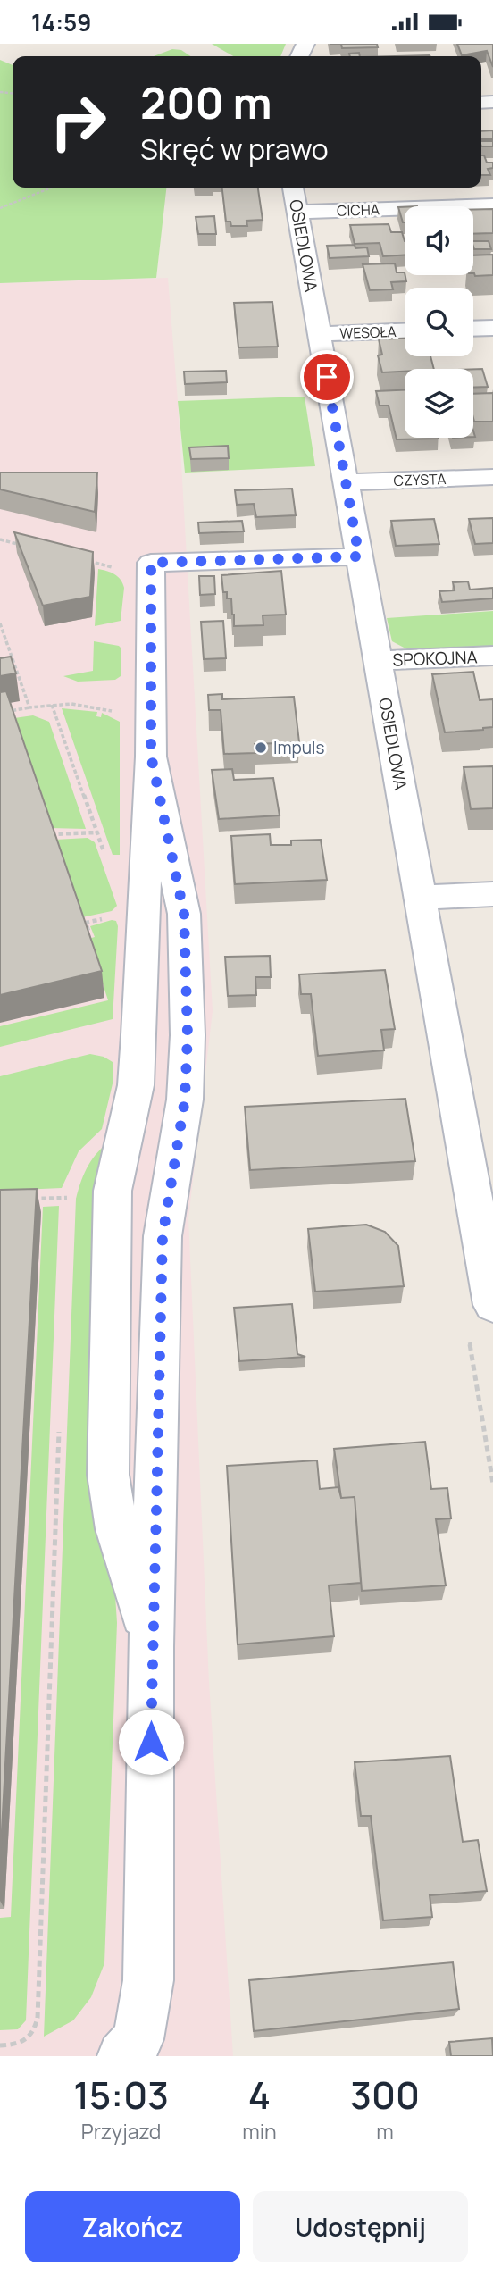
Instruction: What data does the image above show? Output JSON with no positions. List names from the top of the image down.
{
  "streets": {
    "street": [
      "CICHA",
      "OSIEDLOWA",
      "WESOŁA",
      "CZYSTA",
      "SPOKOJNA"
    ]
  },
  "crossings": [
    ["CICHA", "OSIEDLOWA"],
    ["OSIEDLOWA", "WESOŁA"],
    ["OSIEDLOWA", "CZYSTA"],
    ["OSIEDLOWA", "SPOKOJNA"]
  ],
  "places": ["Impuls"],
  "page": {
    "status": "14:59",
    "turn": ["200 m", "Skręć w prawo"],
    "eta": [
      "15:03",
      "Przyjazd",
      "4",
      "min",
      "300",
      "m"
    ],
    "buttons": ["Zakończ", "Udostępnij"]
  }
}
